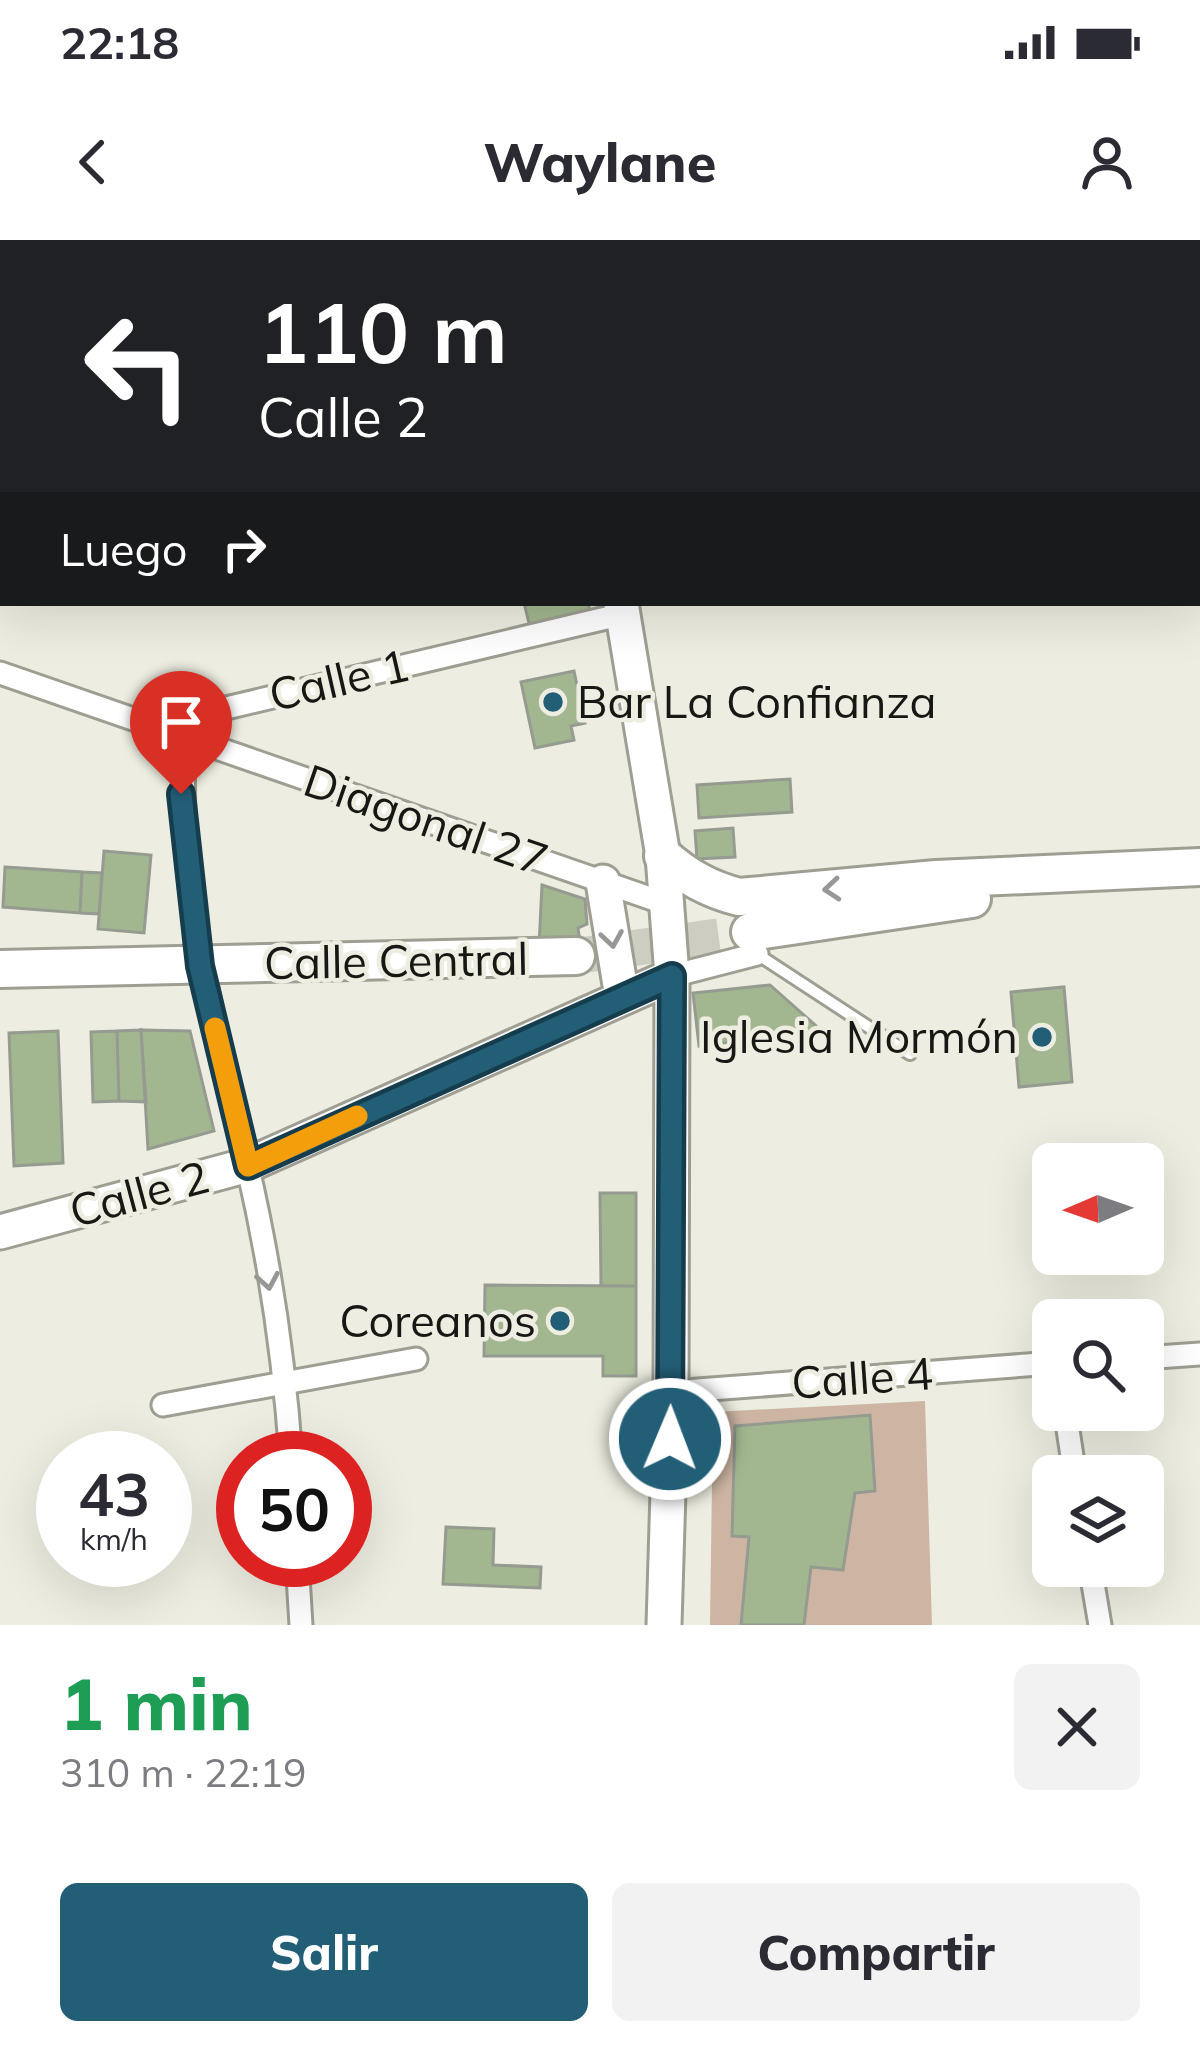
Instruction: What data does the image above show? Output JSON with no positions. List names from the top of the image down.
{
  "streets": {
    "main road": ["Calle Central", "Calle 2"],
    "street": ["Calle 1", "Diagonal 27", "Calle 4"]
  },
  "crossings": [
    ["Calle 1", "Diagonal 27"]
  ],
  "places": ["Bar La Confianza", "Iglesia Mormón", "Coreanos"],
  "north": "left",
  "page": {
    "status": "22:18",
    "header": "Waylane",
    "turn": ["110 m", "Calle 2"],
    "then": "Luego",
    "speed": "43 km/h",
    "limit": "50",
    "heading": ["1 min", "310 m · 22:19"],
    "buttons": ["Salir", "Compartir"]
  }
}
